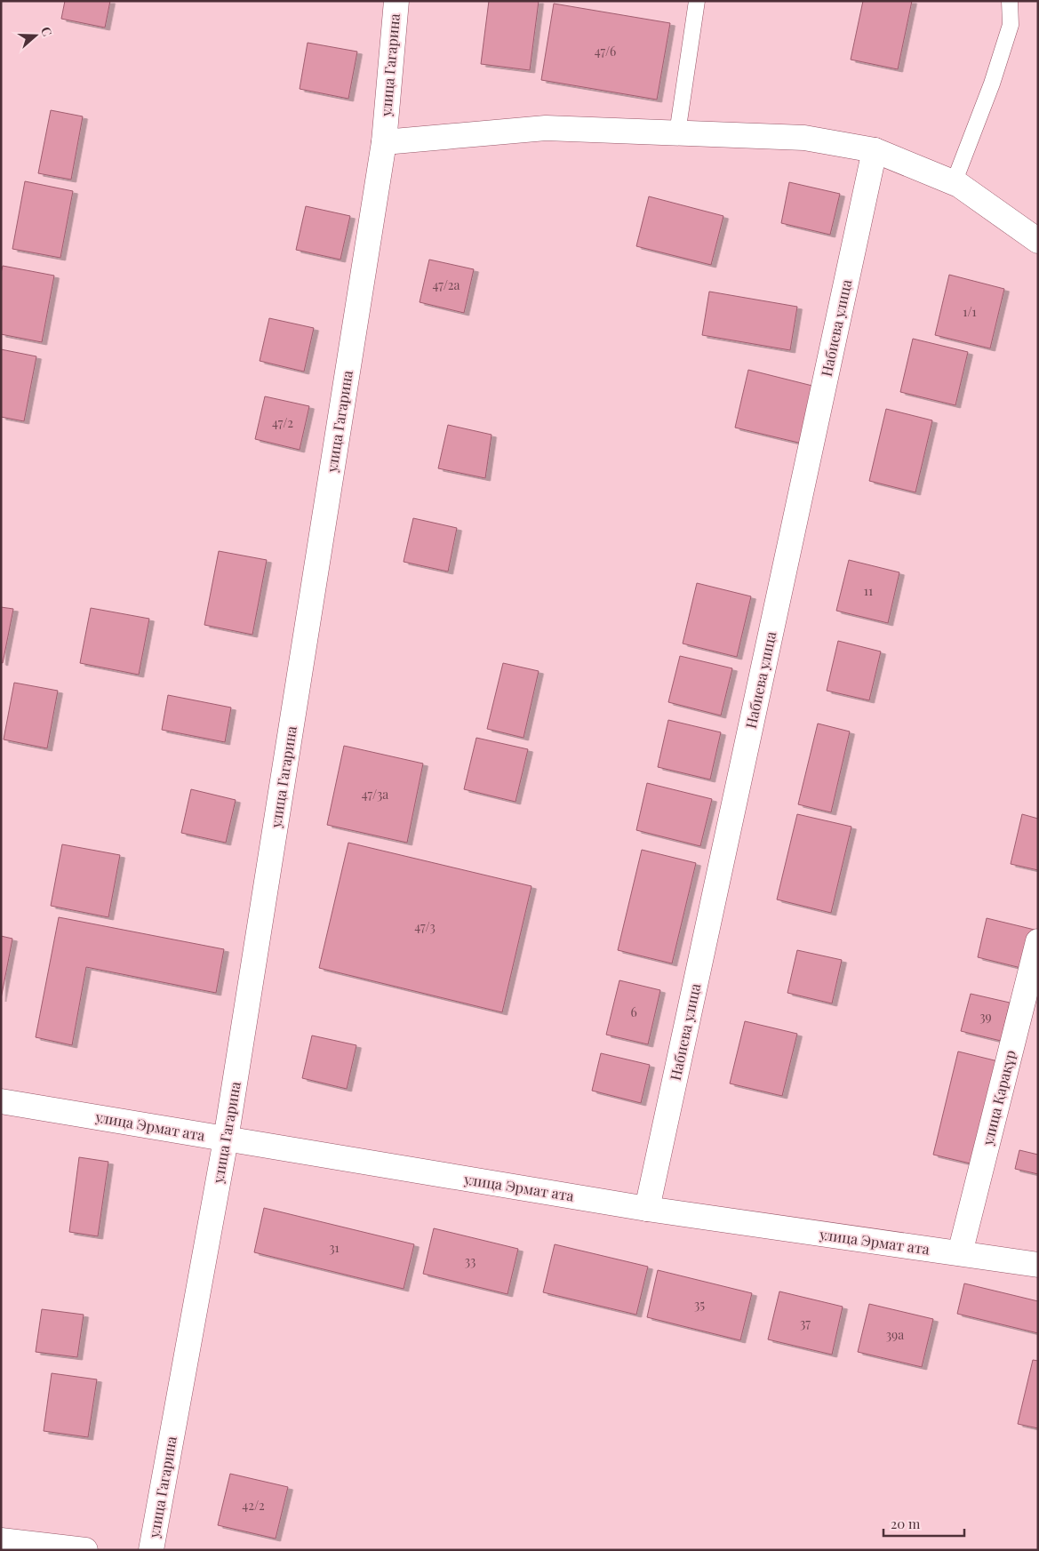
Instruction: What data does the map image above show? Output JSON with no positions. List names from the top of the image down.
{
  "streets": {
    "street": [
      "улица Гагарина",
      "Набиева улица",
      "улица Қарақұр",
      "улица Эрмат ата"
    ]
  },
  "crossings": [
    ["улица Гагарина", "улица Эрмат ата"],
    ["Набиева улица", "улица Эрмат ата"],
    ["улица Қарақұр", "улица Эрмат ата"]
  ],
  "house_numbers": [
    "47/6",
    "47/2а",
    "1/1",
    "47/2",
    "11",
    "47/3а",
    "47/3",
    "6",
    "39",
    "31",
    "33",
    "35",
    "37",
    "39а",
    "42/2"
  ],
  "scale_bar": "20 m",
  "north": "right"
}
